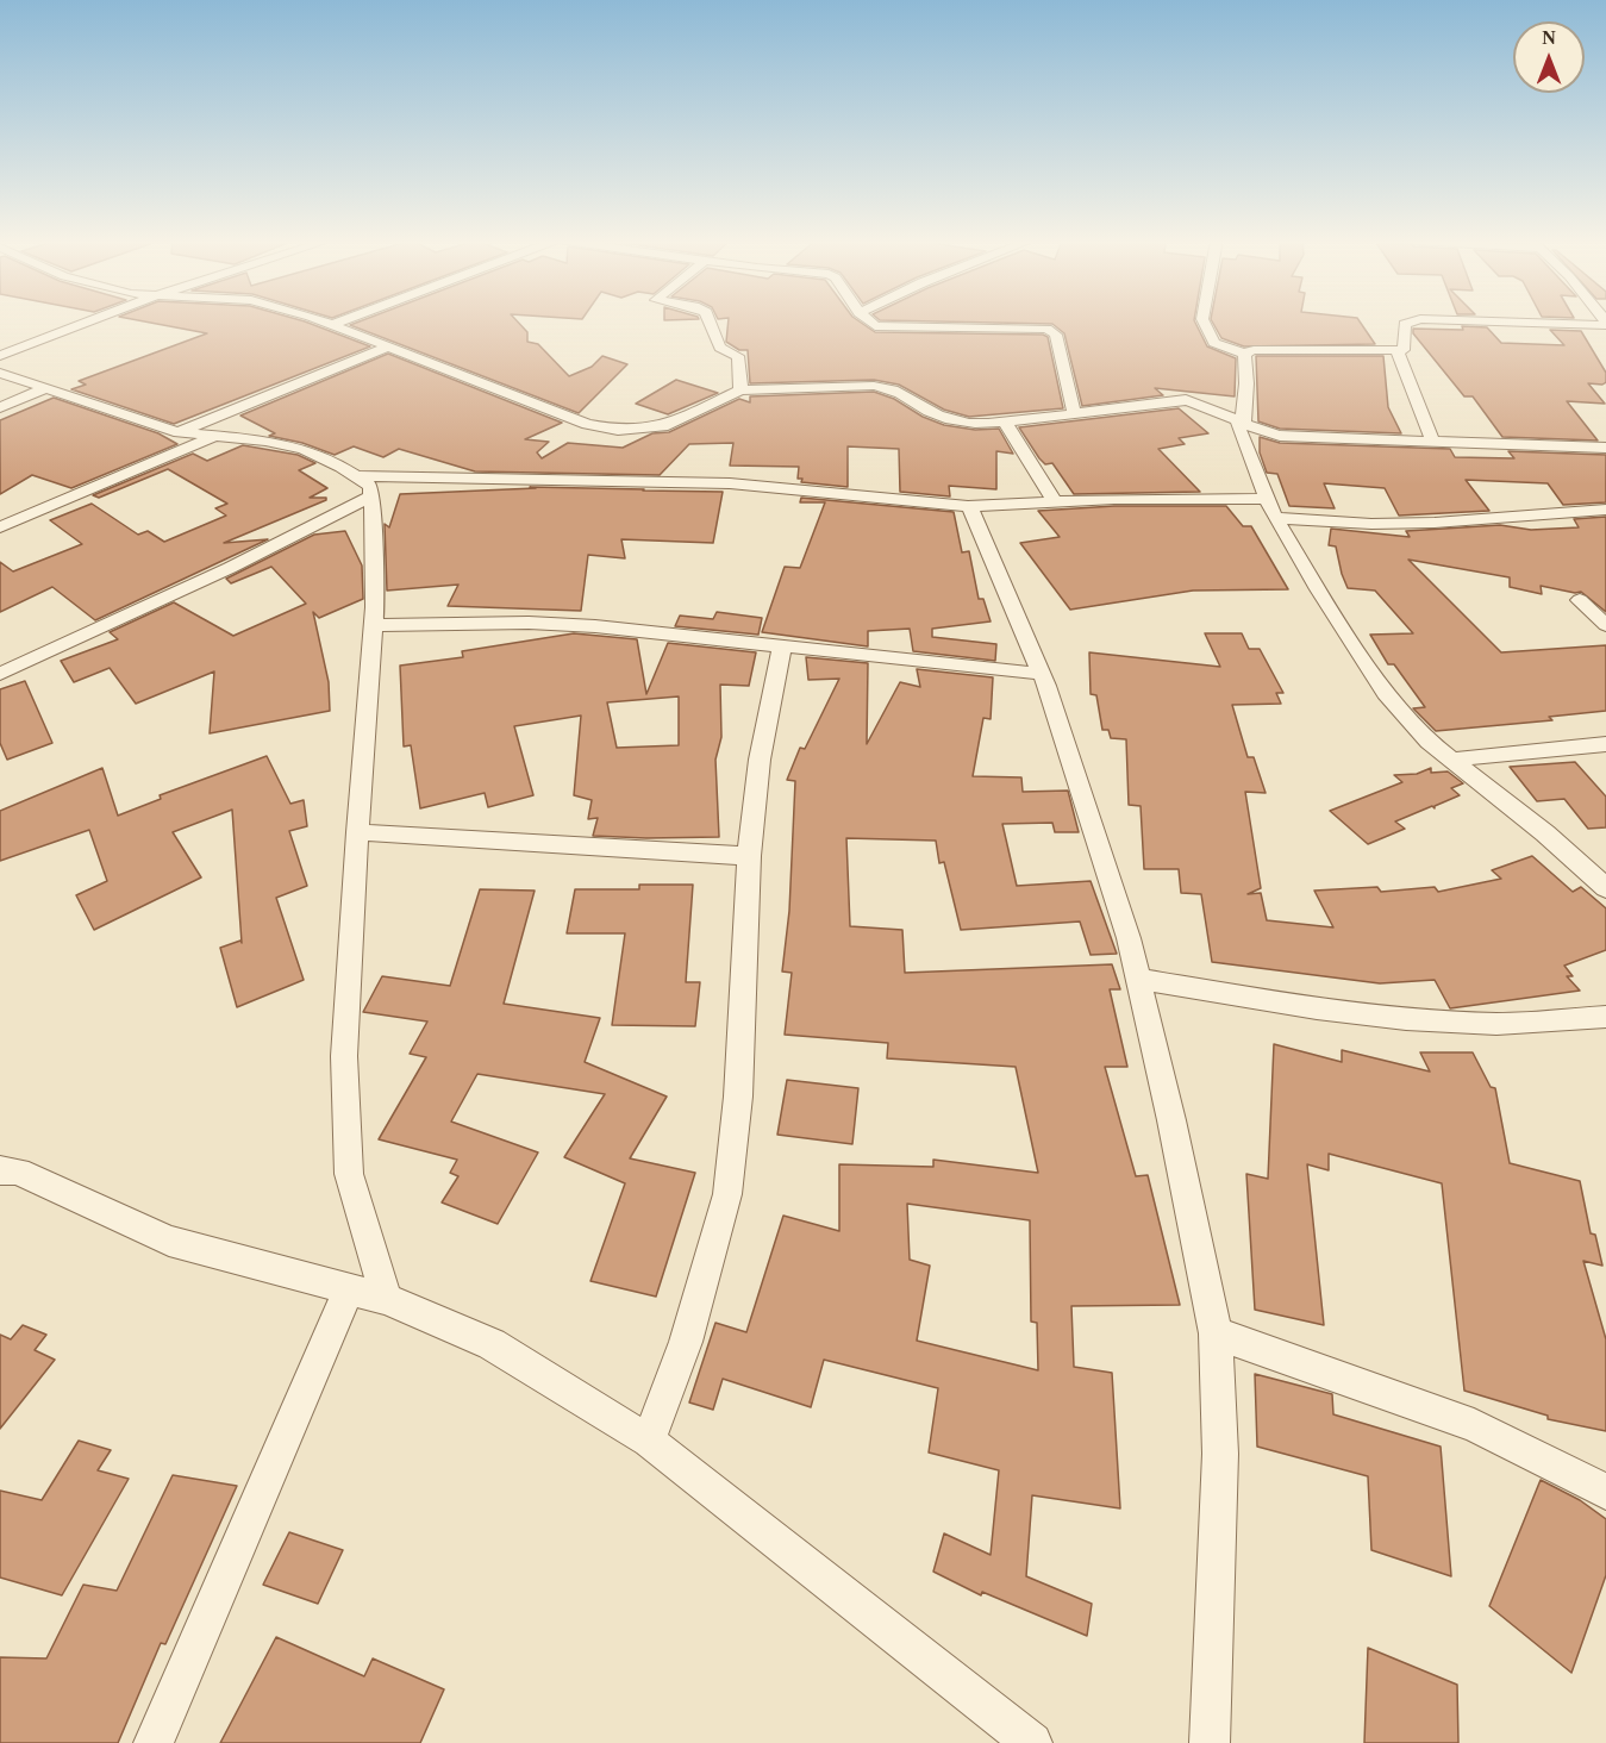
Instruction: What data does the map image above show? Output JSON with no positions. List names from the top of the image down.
{
  "north": "top"
}
